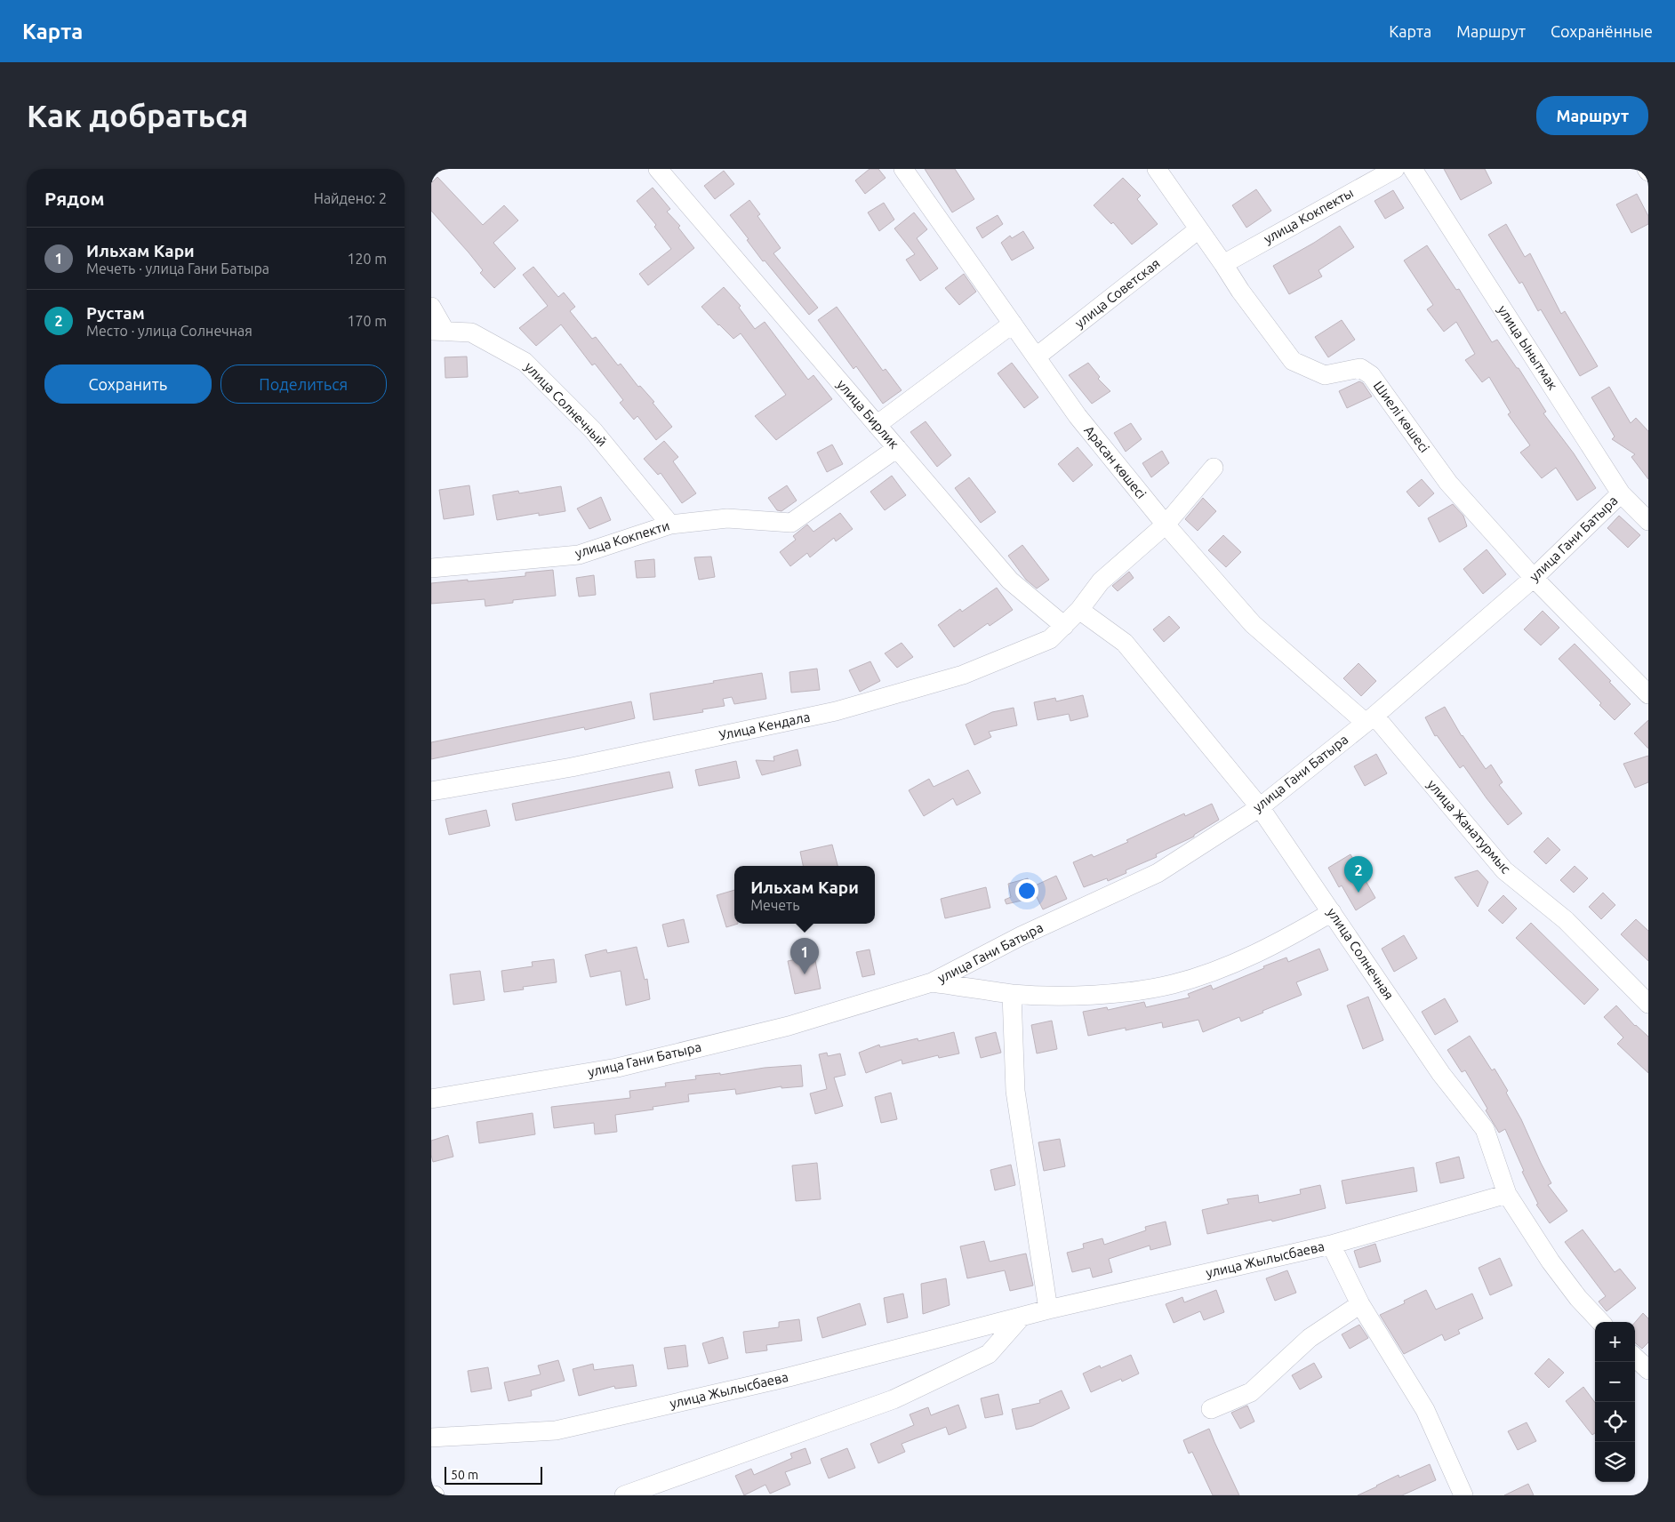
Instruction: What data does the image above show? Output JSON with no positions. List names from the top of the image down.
{
  "streets": {
    "street": [
      "улица Кокпекты",
      "улица Советская",
      "улица Ынытмак",
      "улица Солнечный",
      "улица Бирлик",
      "Шиелі көшесі",
      "Арасан көшесі",
      "улица Гани Батыра",
      "улица Кокпекти",
      "Улица Кендала",
      "улица Жанатурмыс",
      "улица Солнечная",
      "улица Жылысбаева"
    ]
  },
  "crossings": [
    ["улица Кокпекты", "Шиелі көшесі"],
    ["улица Советская", "Шиелі көшесі"],
    ["улица Советская", "Арасан көшесі"],
    ["улица Ынытмак", "улица Гани Батыра"],
    ["улица Солнечный", "улица Кокпекти"],
    ["улица Бирлик", "улица Кокпекти"],
    ["улица Бирлик", "Улица Кендала"],
    ["Шиелі көшесі", "улица Гани Батыра"],
    ["Арасан көшесі", "улица Гани Батыра"],
    ["Арасан көшесі", "Улица Кендала"],
    ["Арасан көшесі", "улица Жанатурмыс"],
    ["улица Гани Батыра", "улица Жанатурмыс"],
    ["улица Гани Батыра", "улица Солнечная"],
    ["Улица Кендала", "улица Солнечная"],
    ["улица Солнечная", "улица Жылысбаева"]
  ],
  "scale_bar": "50 m",
  "page": {
    "header": "Карта",
    "nav": ["Карта", "Маршрут", "Сохранённые"],
    "buttons": [
      "Маршрут",
      ["Сохранить", "Поделиться"]
    ],
    "title": "Как добраться",
    "heading": ["Рядом", "Найдено: 2"],
    "list": [
      {
        "mark": "1",
        "name": "Ильхам Кари",
        "note": "Мечеть · улица Гани Батыра",
        "value": "120 m"
      },
      {
        "mark": "2",
        "name": "Рустам",
        "note": "Место · улица Солнечная",
        "value": "170 m"
      }
    ],
    "pins": ["2", "1"],
    "popup": ["Ильхам Кари", "Мечеть"],
    "map_buttons": ["+", "−"],
    "scale": "50 m"
  }
}
